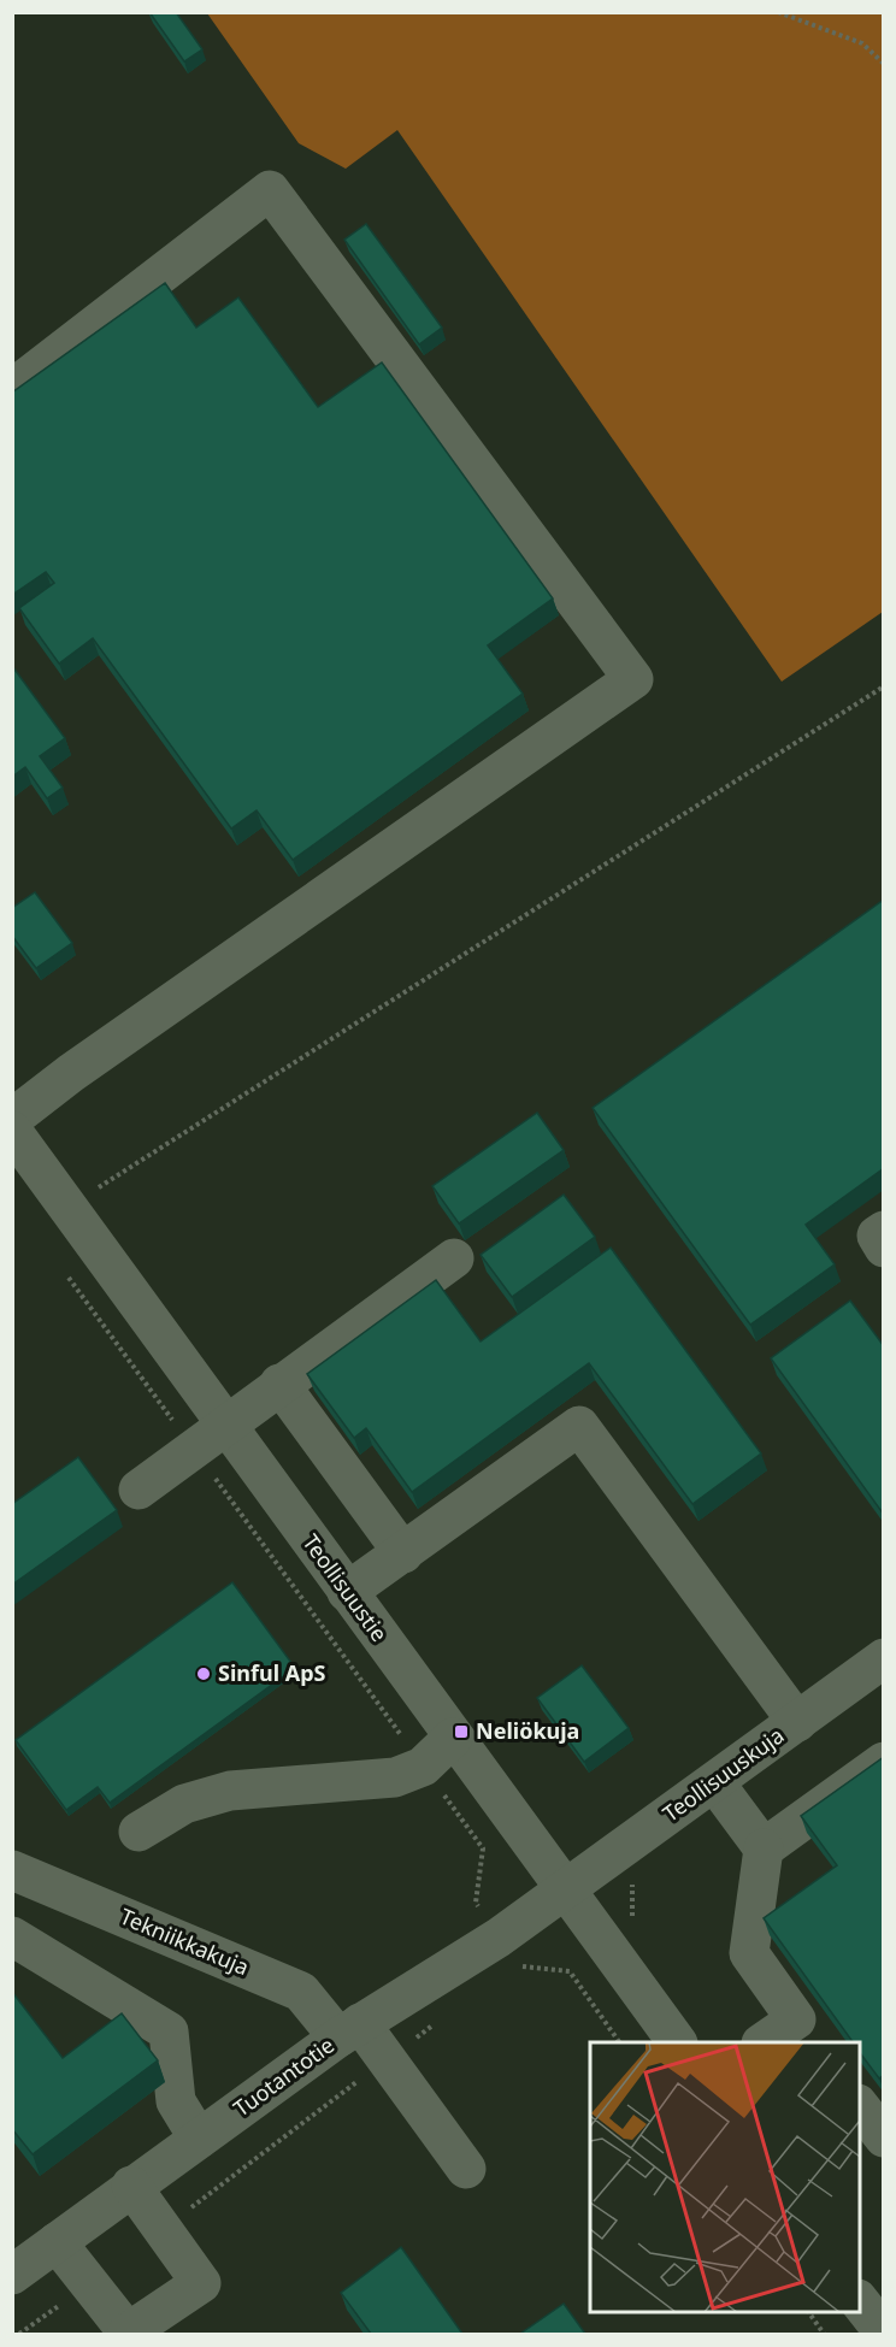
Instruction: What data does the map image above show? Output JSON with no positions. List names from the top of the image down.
{
  "streets": {
    "street": [
      "Teollisuustie",
      "Teollisuuskuja",
      "Tekniikkakuja",
      "Tuotantotie"
    ]
  },
  "crossings": [
    ["Teollisuustie", "Teollisuuskuja"],
    ["Teollisuustie", "Tuotantotie"],
    ["Teollisuuskuja", "Tuotantotie"],
    ["Tekniikkakuja", "Tuotantotie"]
  ],
  "places": {
    "other": ["Sinful ApS"],
    "transit": ["Neliökuja"]
  }
}
